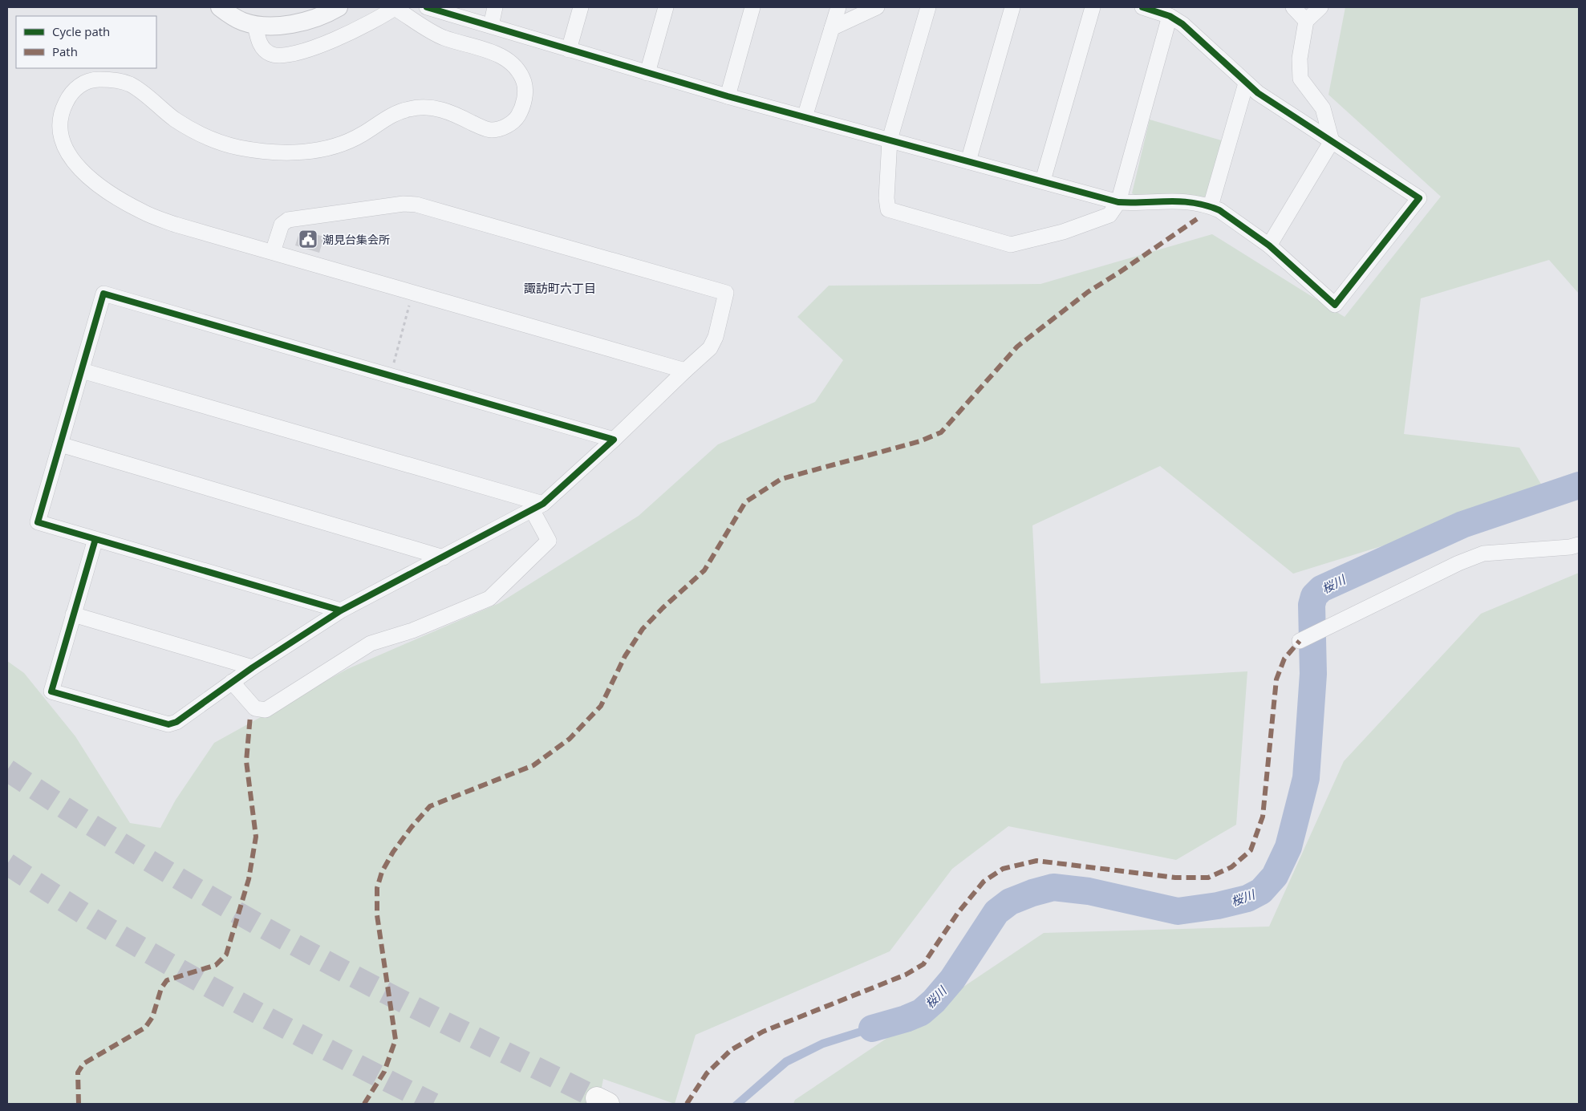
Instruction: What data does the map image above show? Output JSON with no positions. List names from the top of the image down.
{
  "districts": ["諏訪町六丁目"],
  "water": ["桜川"],
  "places": {
    "public building": ["潮見台集会所"]
  },
  "legend": ["Cycle path", "Path"]
}
